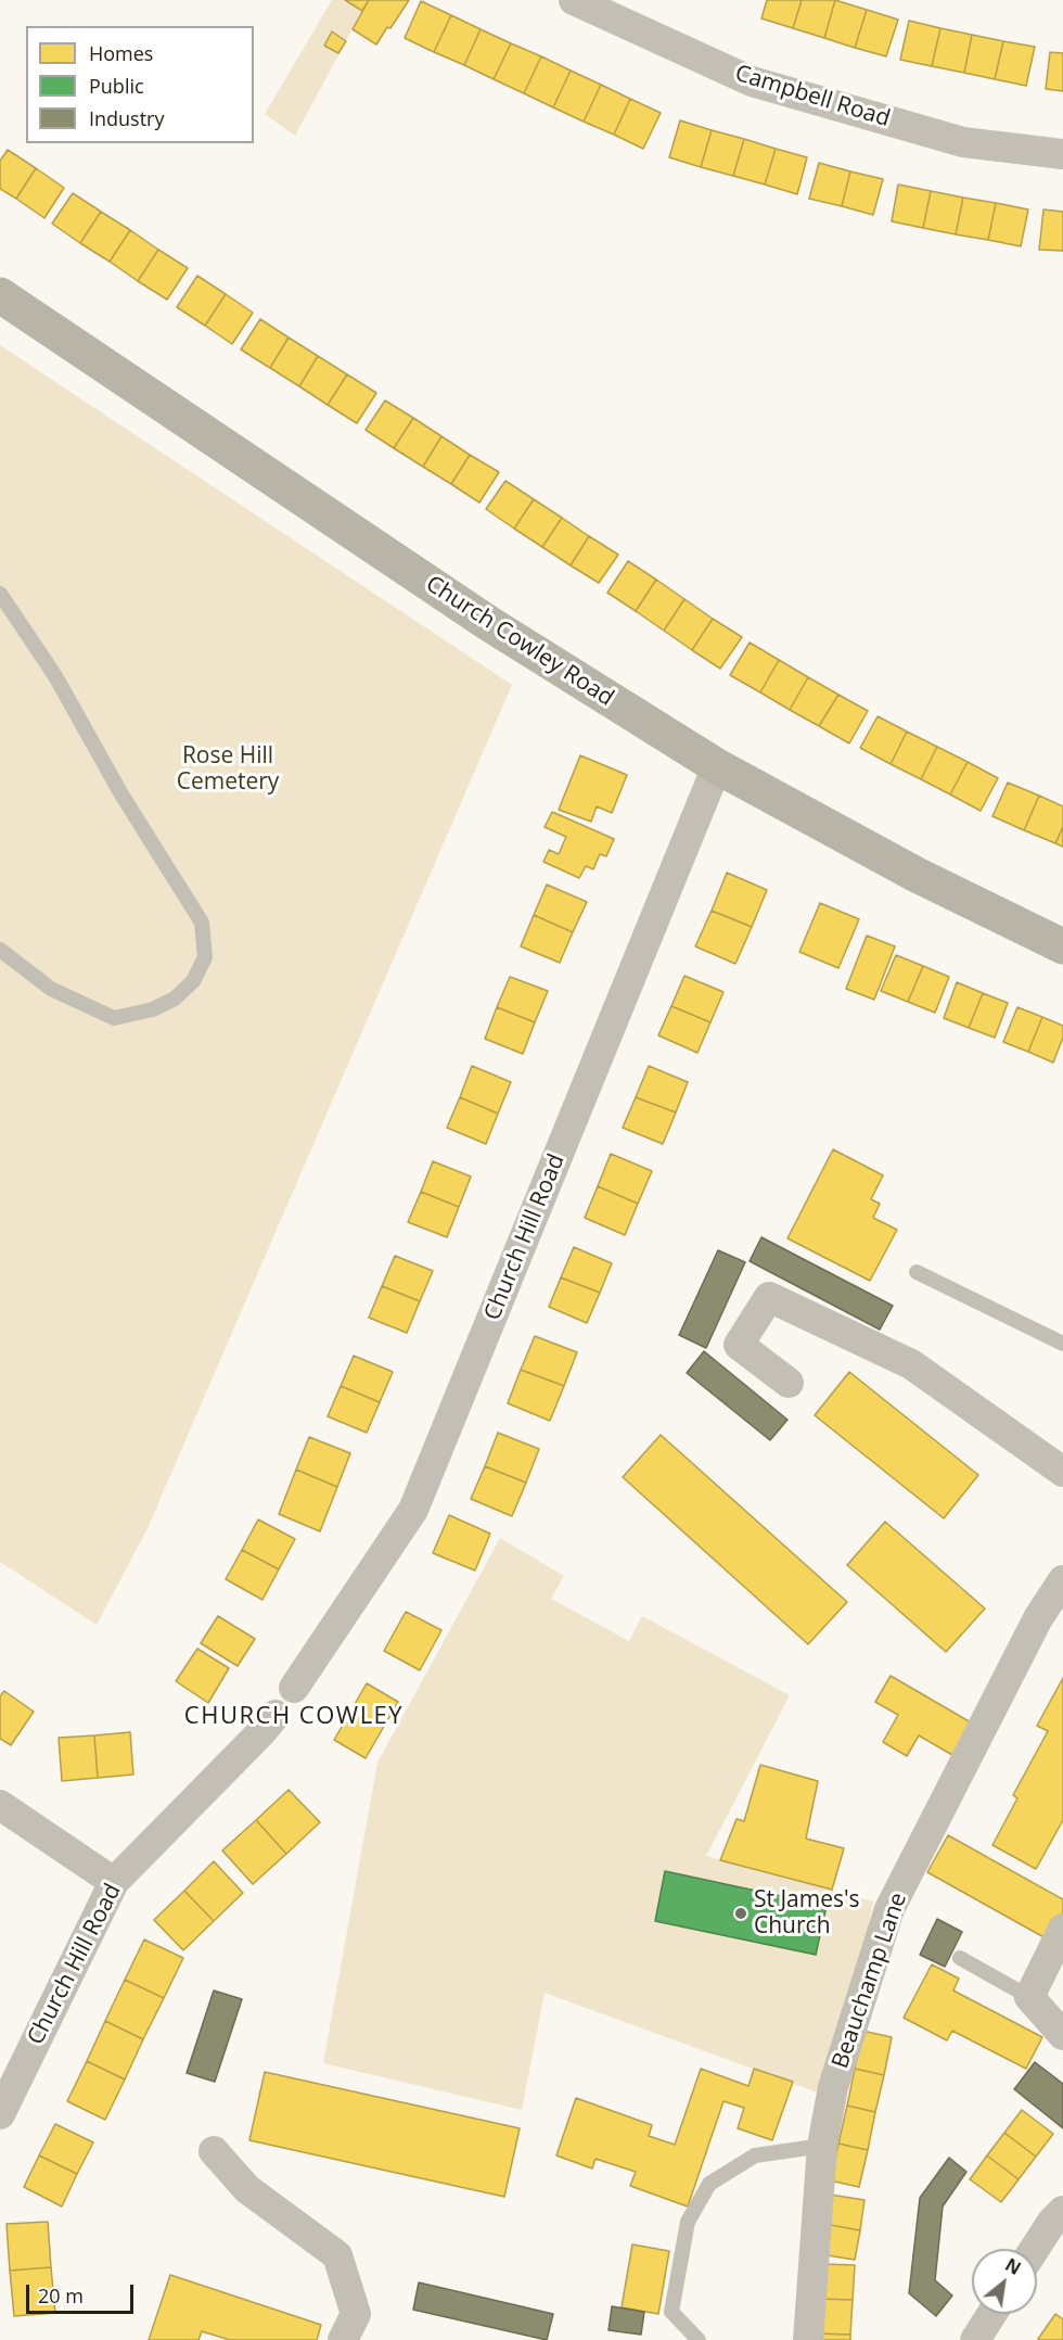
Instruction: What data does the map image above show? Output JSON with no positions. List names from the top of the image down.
{
  "streets": {
    "main road": ["Church Cowley Road"],
    "street": ["Campbell Road", "Church Hill Road", "Beauchamp Lane"]
  },
  "crossings": [
    ["Church Cowley Road", "Church Hill Road"]
  ],
  "districts": ["CHURCH COWLEY"],
  "parks": ["Rose Hill Cemetery"],
  "places": ["St James's Church"],
  "legend": ["Homes", "Public", "Industry"],
  "scale_bar": "20 m",
  "north": "top right"
}
